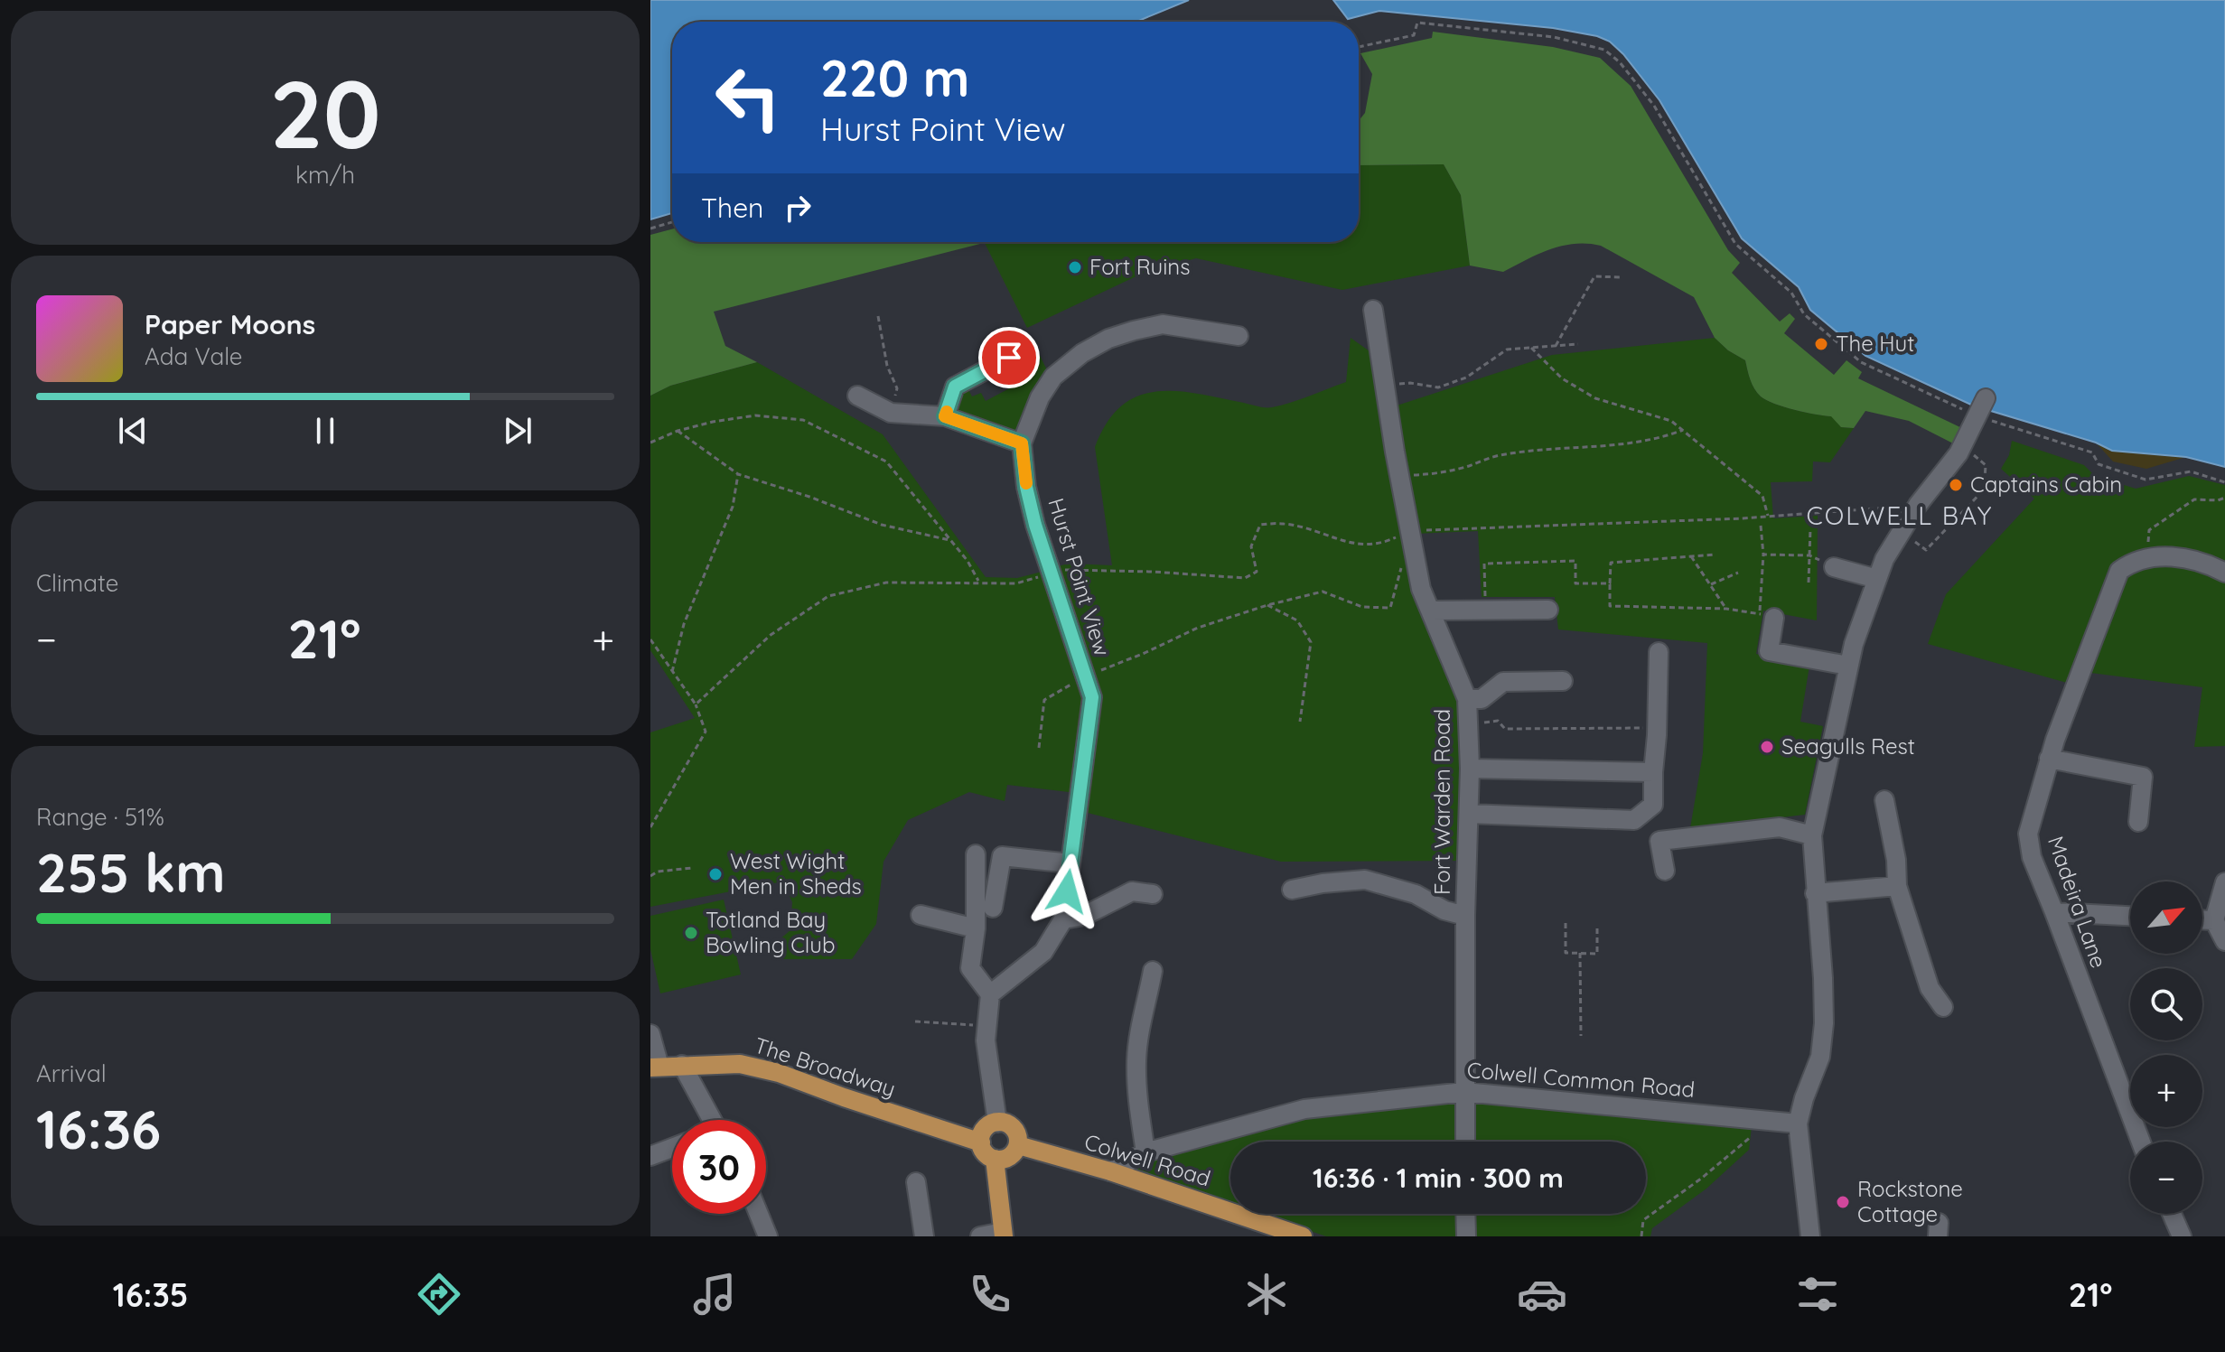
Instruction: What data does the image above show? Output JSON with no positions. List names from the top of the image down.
{
  "streets": {
    "main road": ["The Broadway", "Colwell Road"],
    "street": [
      "Hurst Point View",
      "Fort Warden Road",
      "Madeira Lane",
      "Colwell Common Road"
    ]
  },
  "crossings": [
    ["Fort Warden Road", "Colwell Common Road"],
    ["The Broadway", "Colwell Road"],
    ["Colwell Common Road", "Colwell Road"]
  ],
  "districts": ["COLWELL BAY"],
  "places": [
    "Fort Ruins",
    "The Hut",
    "Captains Cabin",
    "Seagulls Rest",
    "West Wight Men in Sheds",
    "Totland Bay Bowling Club",
    "Rockstone Cottage"
  ],
  "north": "top right",
  "page": {
    "tile": [
      ["20", "km/h"],
      "Climate",
      ["Range · 51%", "255 km"],
      ["Arrival", "16:36"]
    ],
    "turn": ["220 m", "Hurst Point View"],
    "then": "Then",
    "song": ["Paper Moons", "Ada Vale"],
    "heat": ["−", "21°", "+"],
    "map_buttons": ["+", "−"],
    "limit": "30",
    "trip": "16:36 · 1 min · 300 m",
    "tabs": ["16:35", "21°"]
  }
}
